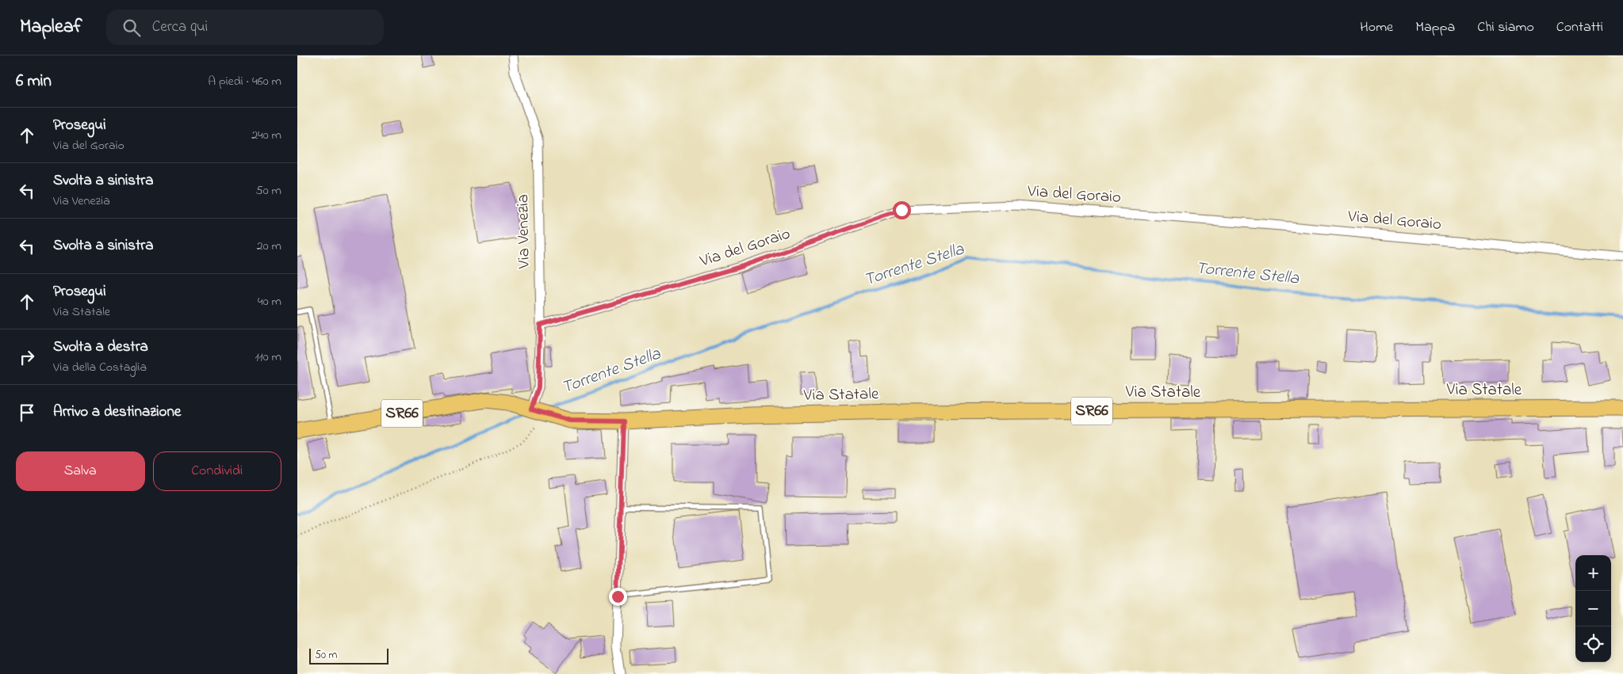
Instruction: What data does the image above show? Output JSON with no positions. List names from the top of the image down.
{
  "streets": {
    "main road": ["Via Statale", "SR66"],
    "street": ["Via del Goraio", "Via Venezia"]
  },
  "crossings": [
    ["Via del Goraio", "Via Venezia"],
    ["Via Venezia", "Via Statale"],
    ["Via Venezia", "SR66"],
    ["Via Statale", "SR66"]
  ],
  "water": ["Torrente Stella"],
  "scale_bar": "50 m",
  "page": {
    "header": "Mapleaf",
    "search": "Cerca qui",
    "nav": [
      "Home",
      "Mappa",
      "Chi siamo",
      "Contatti"
    ],
    "heading": ["6 min", "A piedi · 460 m"],
    "list": [
      ["Prosegui", "Via del Goraio", "240 m"],
      ["Svolta a sinistra", "Via Venezia", "50 m"],
      ["Svolta a sinistra", "20 m"],
      ["Prosegui", "Via Statale", "40 m"],
      ["Svolta a destra", "Via della Costaglia", "110 m"],
      "Arrivo a destinazione"
    ],
    "buttons": ["Salva", "Condividi"],
    "map_buttons": ["+", "−"],
    "scale": "50 m"
  }
}
